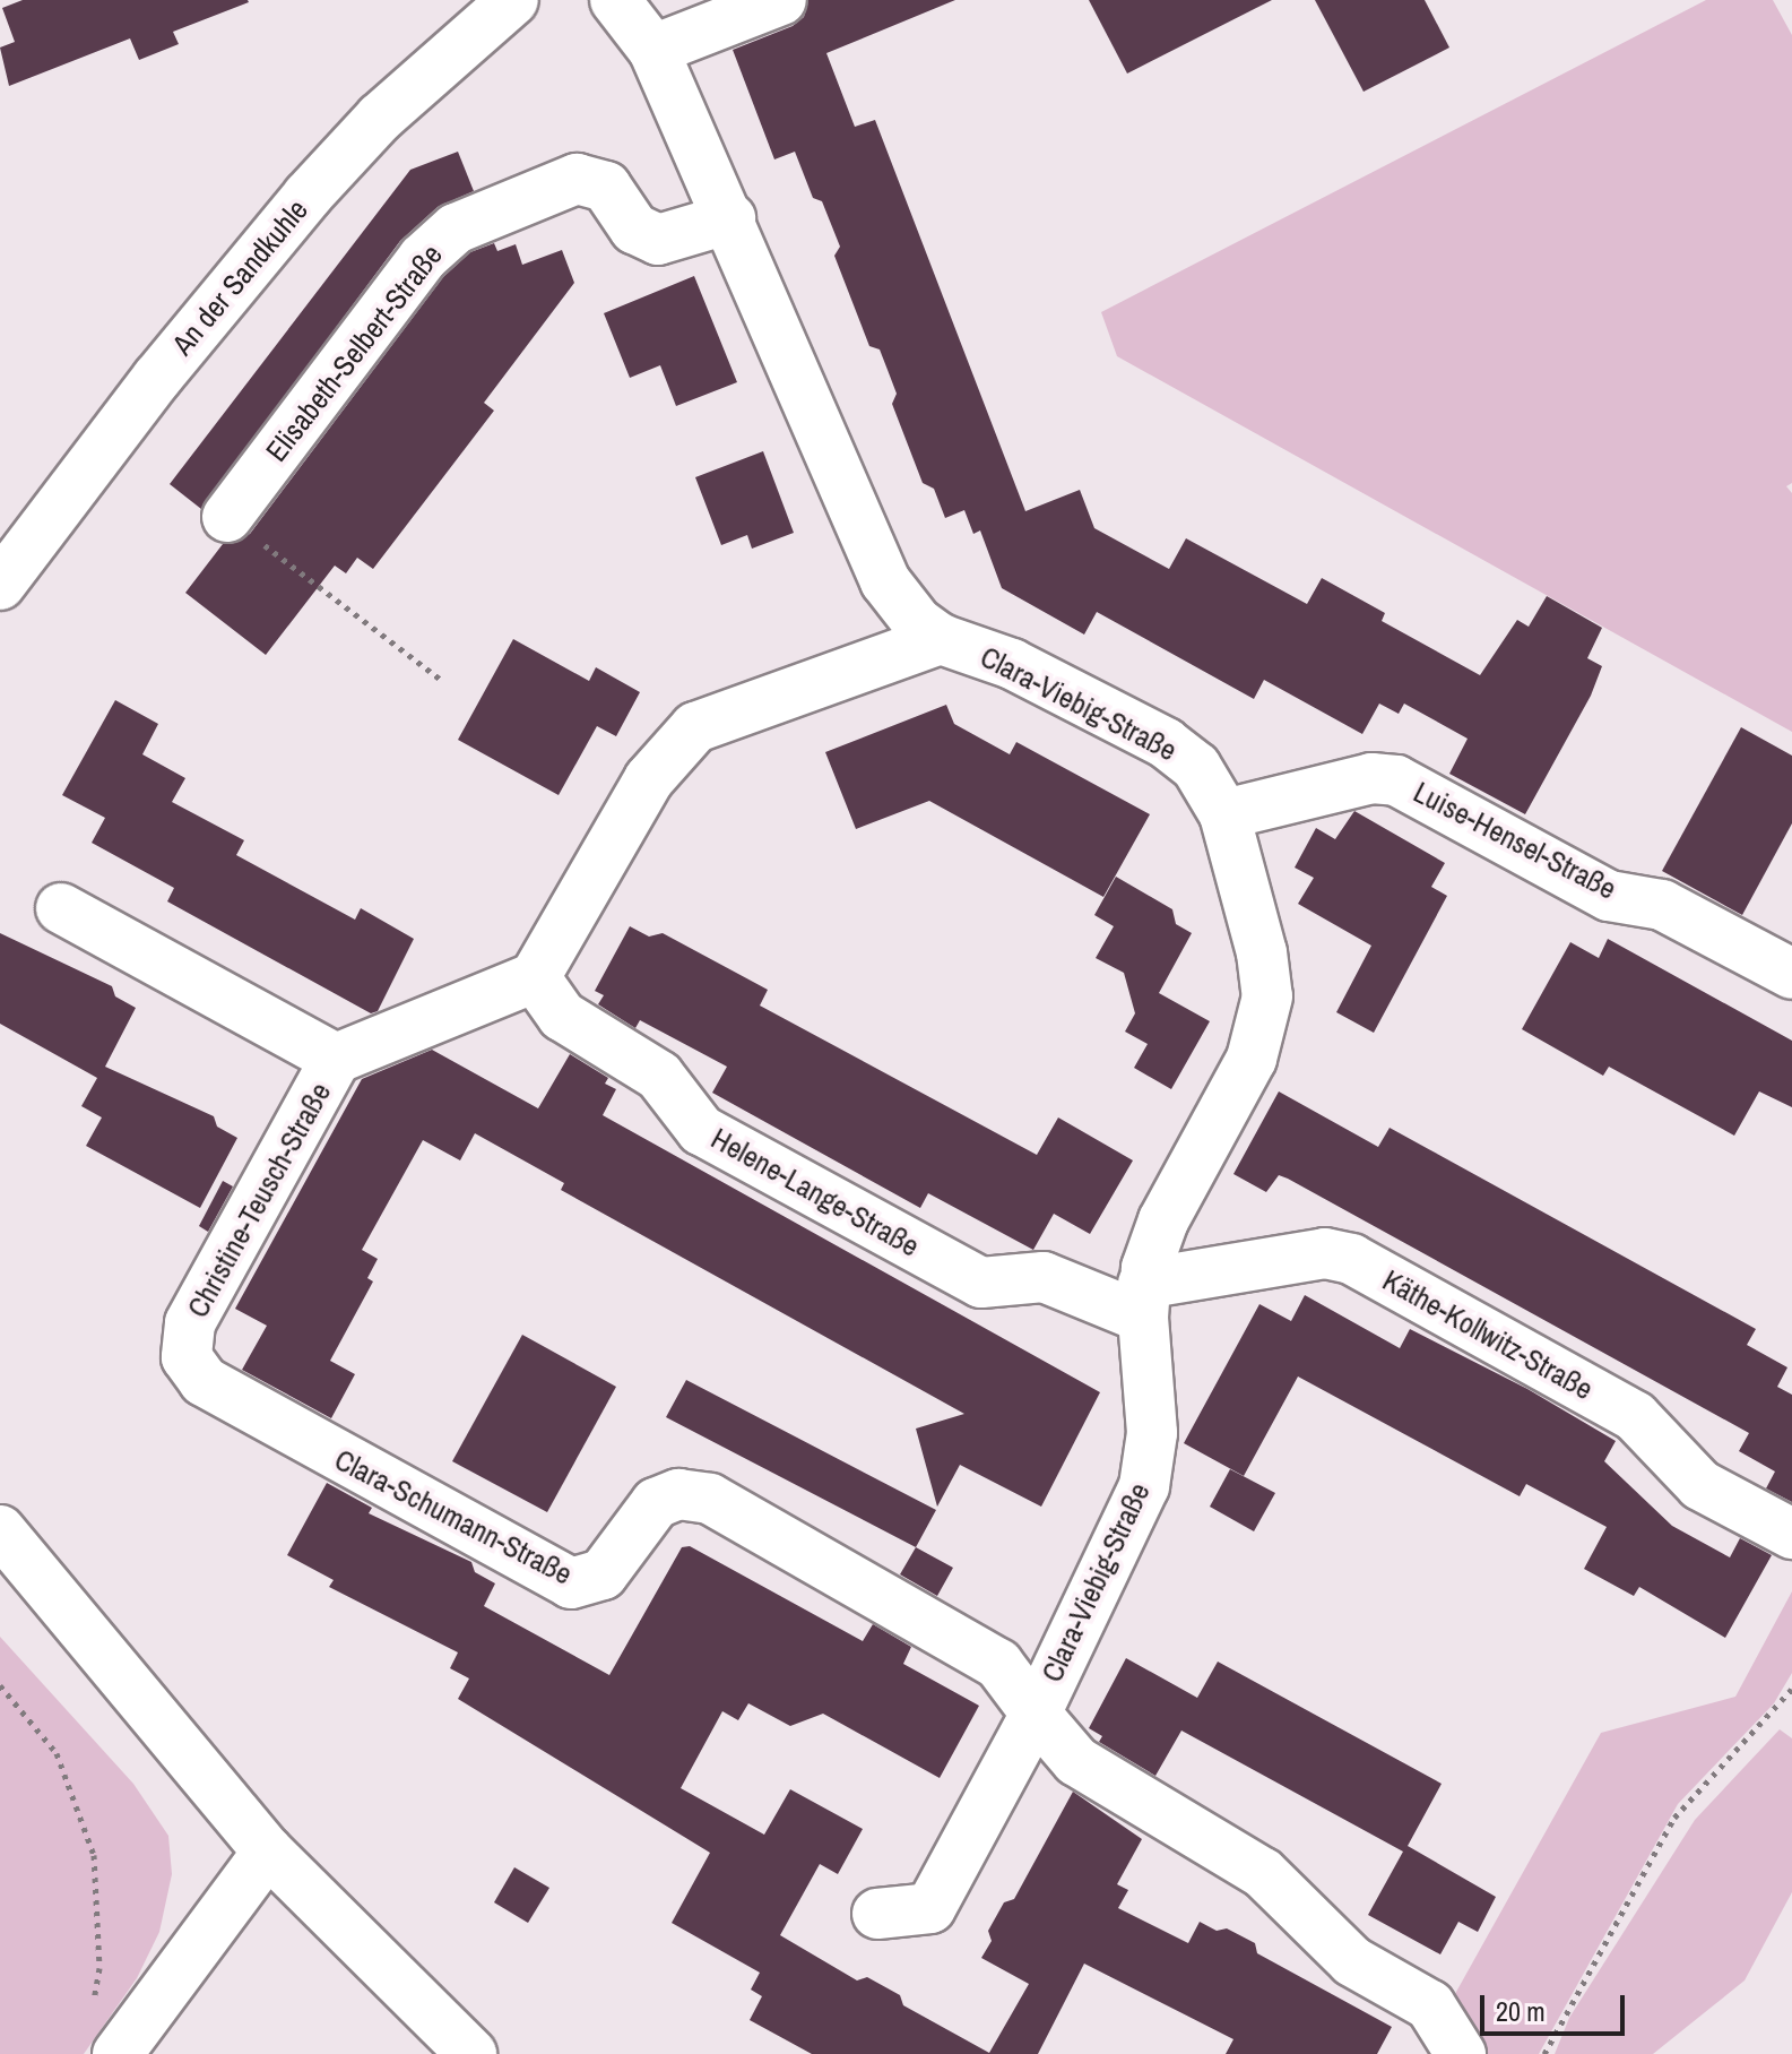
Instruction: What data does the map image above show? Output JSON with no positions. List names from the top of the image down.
{
  "streets": {
    "street": [
      "An der Sandkuhle",
      "Elisabeth-Selbert-Straße",
      "Clara-Viebig-Straße",
      "Luise-Hensel-Straße",
      "Helene-Lange-Straße",
      "Christine-Teusch-Straße",
      "Käthe-Kollwitz-Straße",
      "Clara-Schumann-Straße"
    ]
  },
  "crossings": [
    ["Elisabeth-Selbert-Straße", "Clara-Viebig-Straße"],
    ["Clara-Viebig-Straße", "Luise-Hensel-Straße"],
    ["Clara-Viebig-Straße", "Helene-Lange-Straße"],
    ["Clara-Viebig-Straße", "Käthe-Kollwitz-Straße"],
    ["Clara-Viebig-Straße", "Clara-Schumann-Straße"],
    ["Helene-Lange-Straße", "Christine-Teusch-Straße"],
    ["Helene-Lange-Straße", "Käthe-Kollwitz-Straße"],
    ["Christine-Teusch-Straße", "Clara-Schumann-Straße"]
  ],
  "scale_bar": "20 m"
}
